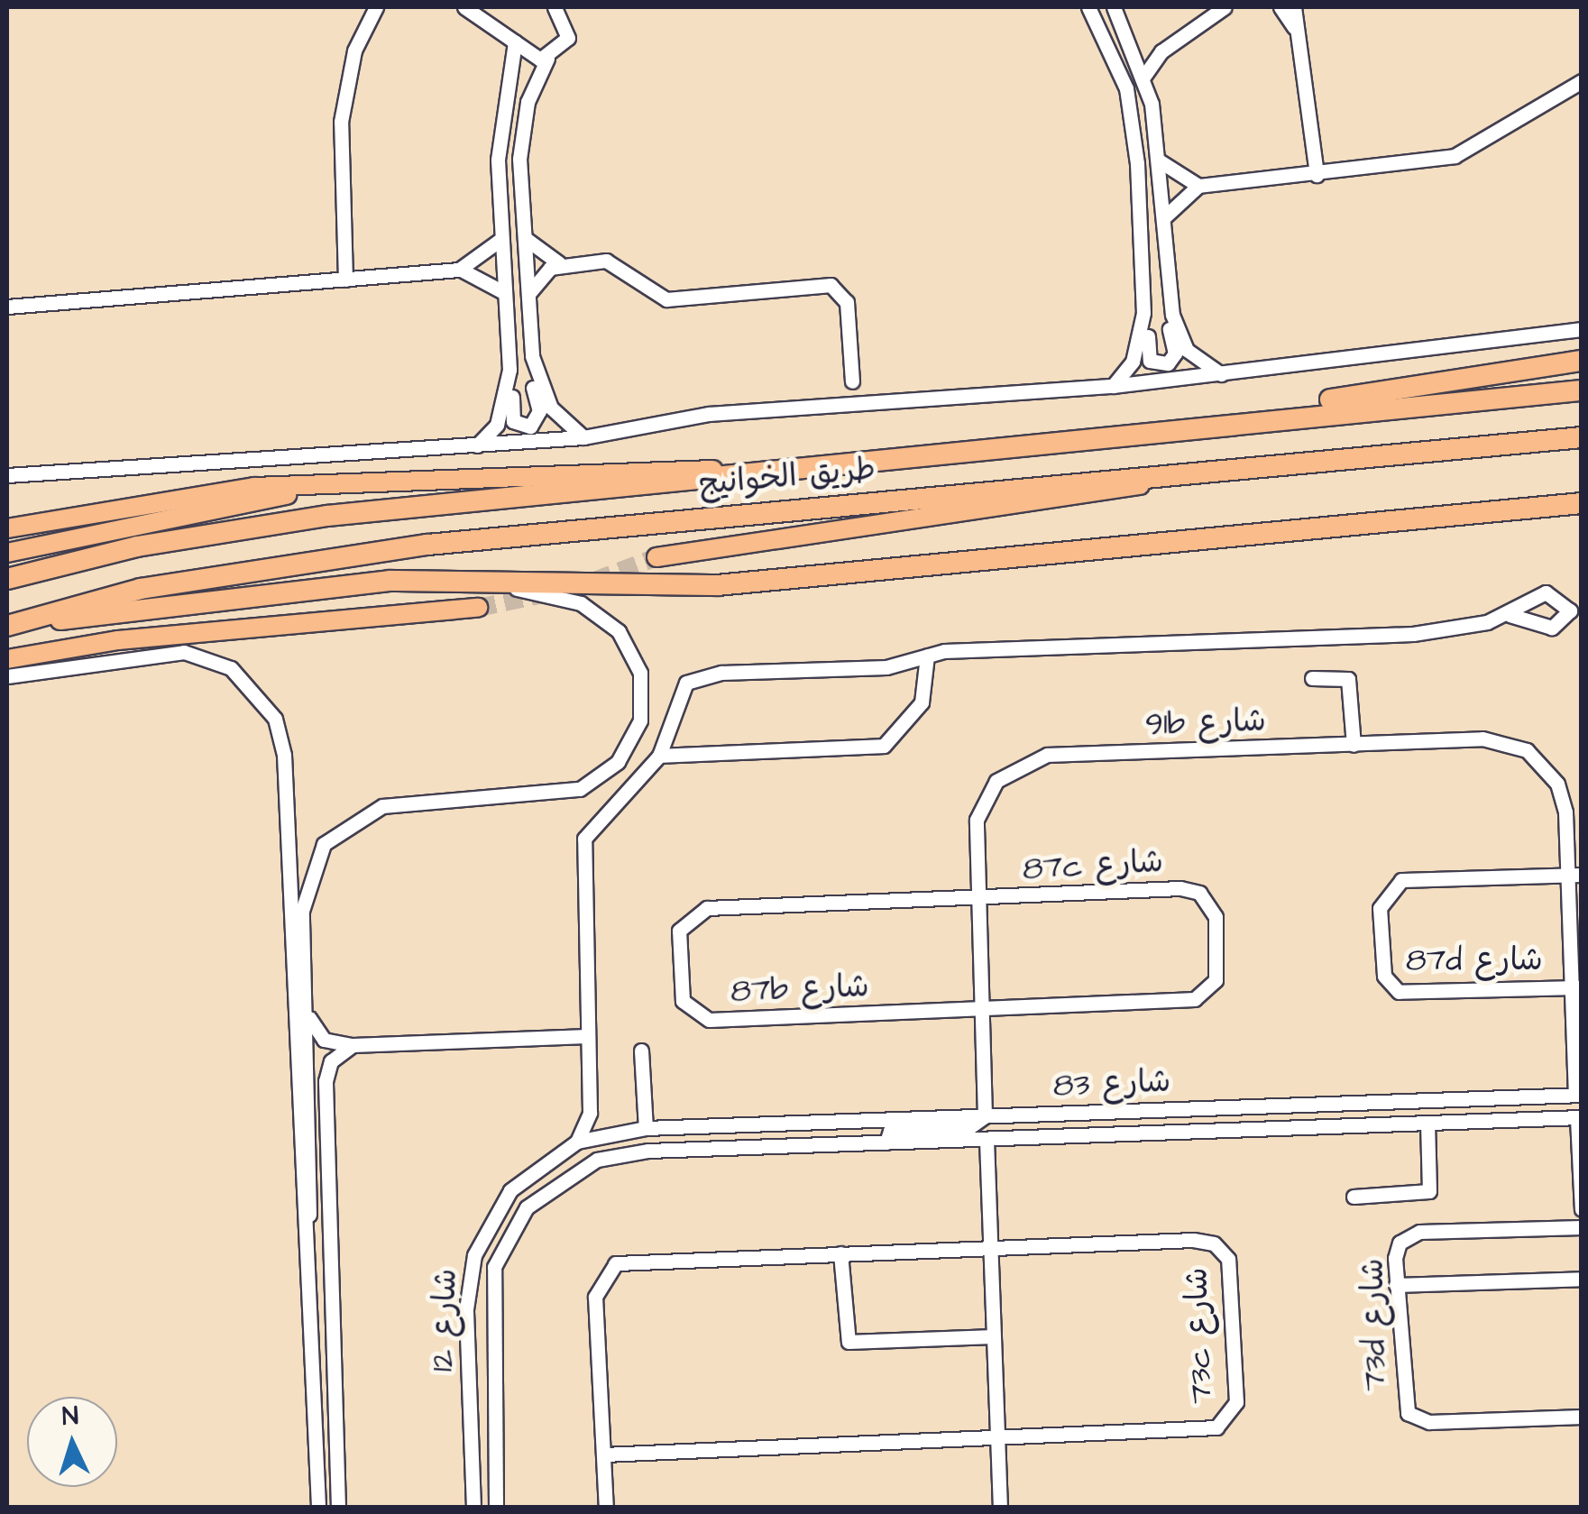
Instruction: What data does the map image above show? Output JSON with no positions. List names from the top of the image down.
{
  "streets": {
    "highway": ["طريق الخوانيج"],
    "street": [
      "91b شارع",
      "87c شارع",
      "87d شارع",
      "87b شارع",
      "شارع 83",
      "شارع 12",
      "73d شارع",
      "73c شارع"
    ]
  },
  "crossings": [
    ["91b شارع", "87c شارع"],
    ["91b شارع", "87d شارع"],
    ["91b شارع", "87b شارع"],
    ["91b شارع", "شارع 83"],
    ["87c شارع", "87b شارع"],
    ["شارع 83", "شارع 12"]
  ],
  "north": "top"
}
